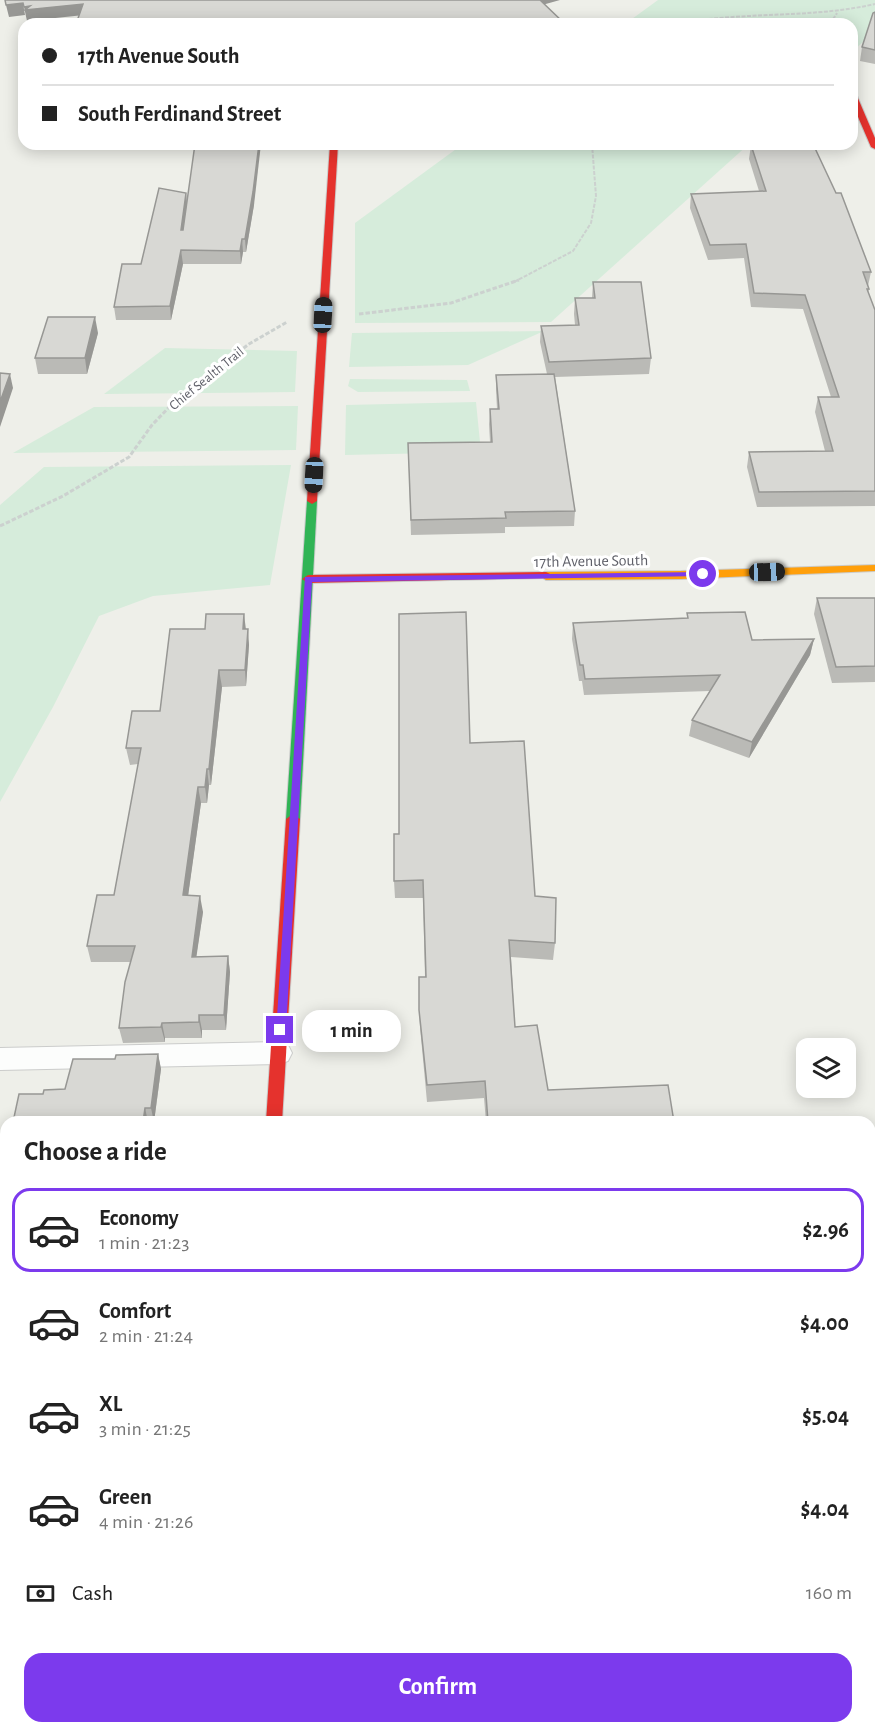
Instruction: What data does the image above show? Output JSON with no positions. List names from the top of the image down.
{
  "streets": {
    "street": ["17th Avenue South"],
    "path": ["Chief Sealth Trail"]
  },
  "page": {
    "banner": ["17th Avenue South", "South Ferdinand Street"],
    "bubble": "1 min",
    "heading": "Choose a ride",
    "list": [
      {
        "name": "Economy",
        "note": "1 min · 21:23",
        "value": "$2.96"
      },
      {
        "name": "Comfort",
        "note": "2 min · 21:24",
        "value": "$4.00"
      },
      {
        "name": "XL",
        "note": "3 min · 21:25",
        "value": "$5.04"
      },
      {
        "name": "Green",
        "note": "4 min · 21:26",
        "value": "$4.04"
      }
    ],
    "pay": ["Cash", "160 m"],
    "buttons": "Confirm"
  }
}
